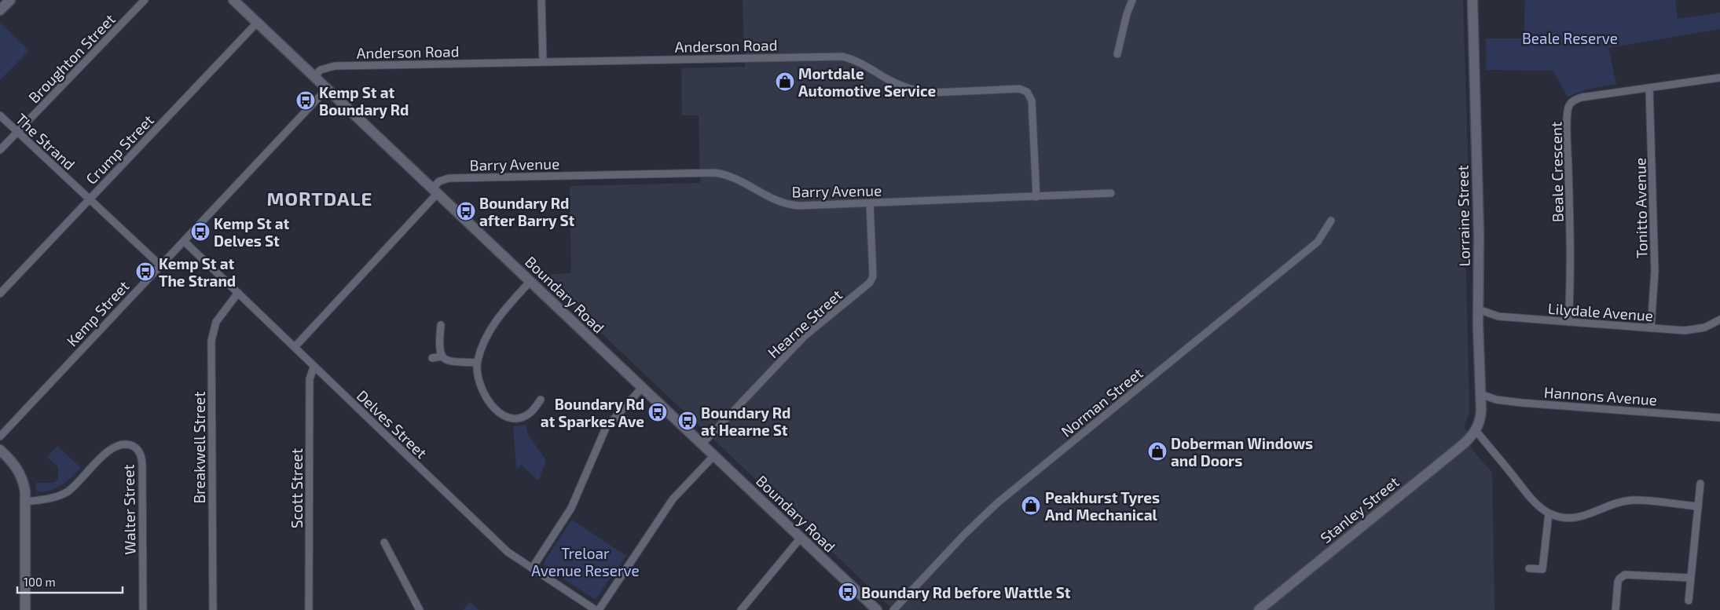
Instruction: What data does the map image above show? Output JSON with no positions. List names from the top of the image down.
{
  "streets": {
    "street": [
      "Anderson Road",
      "Broughton Street",
      "The Strand",
      "Crump Street",
      "Barry Avenue",
      "Beale Crescent",
      "Tonitto Avenue",
      "Lorraine Street",
      "Boundary Road",
      "Lilydale Avenue",
      "Kemp Street",
      "Hearne Street",
      "Hannons Avenue",
      "Norman Street",
      "Delves Street",
      "Breakwell Street",
      "Scott Street",
      "Walter Street",
      "Stanley Street"
    ]
  },
  "crossings": [
    ["Anderson Road", "Barry Avenue"],
    ["Anderson Road", "Boundary Road"],
    ["Broughton Street", "The Strand"],
    ["The Strand", "Crump Street"],
    ["The Strand", "Kemp Street"],
    ["Crump Street", "Boundary Road"],
    ["Barry Avenue", "Boundary Road"],
    ["Barry Avenue", "Hearne Street"],
    ["Beale Crescent", "Tonitto Avenue"],
    ["Beale Crescent", "Lilydale Avenue"],
    ["Tonitto Avenue", "Lilydale Avenue"],
    ["Lorraine Street", "Lilydale Avenue"],
    ["Lorraine Street", "Hannons Avenue"],
    ["Lorraine Street", "Stanley Street"],
    ["Boundary Road", "Kemp Street"],
    ["Boundary Road", "Hearne Street"],
    ["Kemp Street", "Delves Street"],
    ["Delves Street", "Breakwell Street"],
    ["Delves Street", "Scott Street"]
  ],
  "districts": ["MORTDALE"],
  "parks": ["Beale Reserve", "Treloar Avenue Reserve"],
  "places": {
    "shop": ["Mortdale Automotive Service", "Doberman Windows and Doors", "Peakhurst Tyres And Mechanical"],
    "bus stop": [
      "Kemp St at Boundary Rd",
      "Boundary Rd after Barry St",
      "Kemp St at Delves St",
      "Kemp St at The Strand",
      "Boundary Rd at Sparkes Ave",
      "Boundary Rd at Hearne St",
      "Boundary Rd before Wattle St"
    ]
  },
  "scale_bar": "100 m"
}
